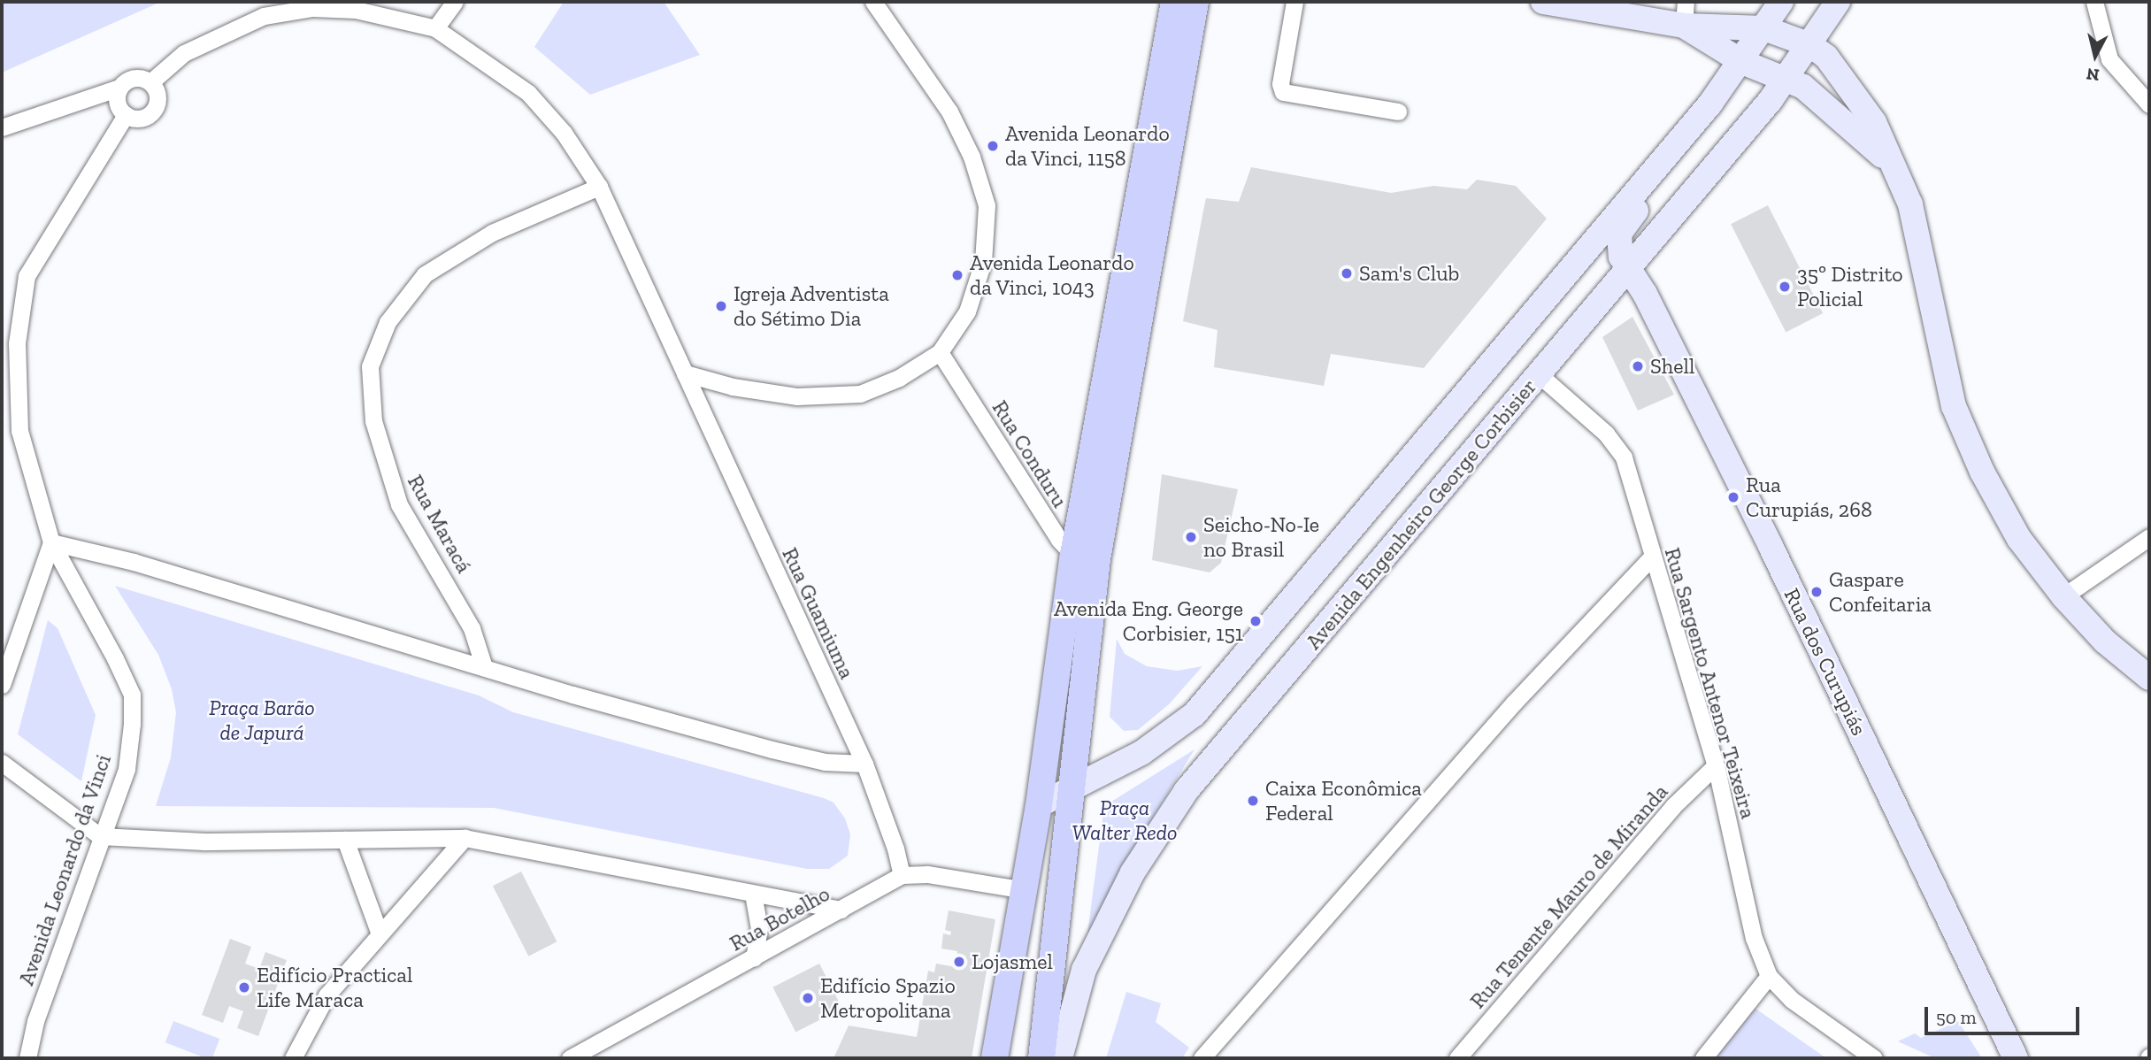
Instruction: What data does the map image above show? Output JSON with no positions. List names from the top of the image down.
{
  "streets": {
    "main road": ["Avenida Engenheiro George Corbisier", "Rua dos Curupiás"],
    "street": [
      "Rua Conduru",
      "Rua Maracá",
      "Rua Guamiuma",
      "Rua Sargento Antenor Teixeira",
      "Avenida Leonardo da Vinci",
      "Rua Tenente Mauro de Miranda",
      "Rua Botelho"
    ]
  },
  "crossings": [
    ["Avenida Engenheiro George Corbisier", "Rua dos Curupiás"],
    ["Avenida Engenheiro George Corbisier", "Rua Sargento Antenor Teixeira"],
    ["Rua Guamiuma", "Rua Botelho"],
    ["Rua Sargento Antenor Teixeira", "Rua Tenente Mauro de Miranda"]
  ],
  "parks": ["Praça Barão de Japurá", "Praça Walter Redo"],
  "places": [
    "Avenida Leonardo da Vinci, 1158",
    "Sam's Club",
    "Avenida Leonardo da Vinci, 1043",
    "35º Distrito Policial",
    "Igreja Adventista do Sétimo Dia",
    "Shell",
    "Rua Curupiás, 268",
    "Seicho-No-Ie no Brasil",
    "Gaspare Confeitaria",
    "Avenida Eng. George Corbisier, 151",
    "Caixa Econômica Federal",
    "Lojasmel",
    "Edifício Practical Life Maraca",
    "Edifício Spazio Metropolitana"
  ],
  "scale_bar": "50 m",
  "north": "bottom"
}
